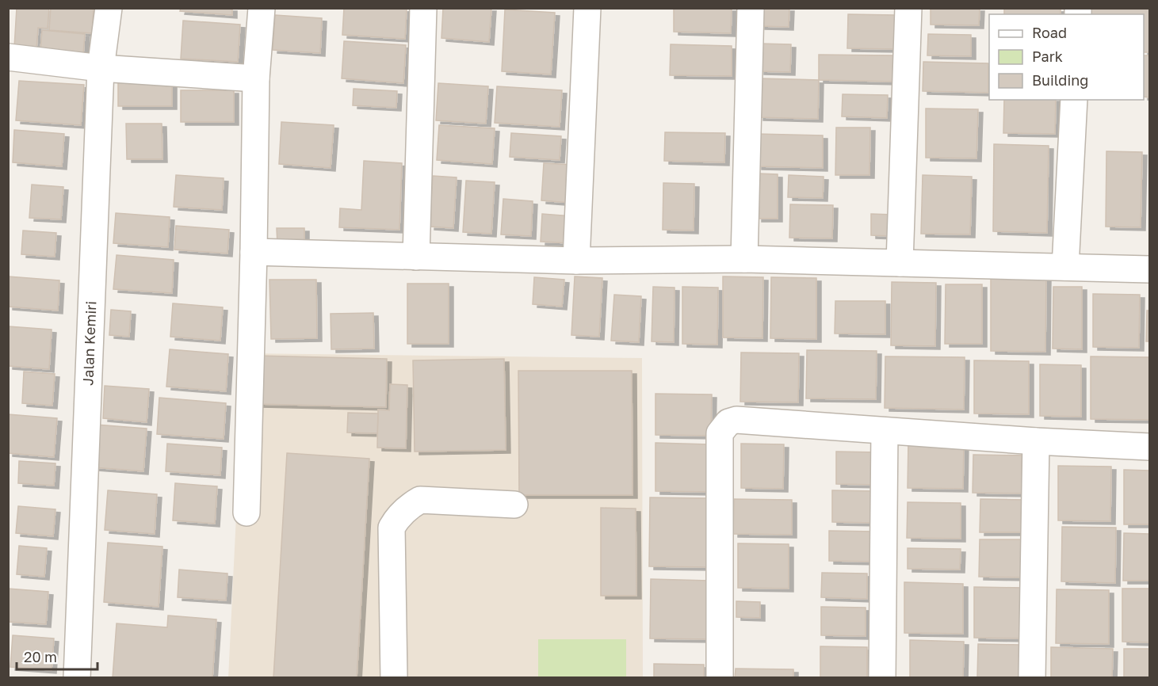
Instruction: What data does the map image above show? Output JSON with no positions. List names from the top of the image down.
{
  "streets": {
    "street": ["Jalan Kemiri"]
  },
  "legend": ["Road", "Park", "Building"],
  "scale_bar": "20 m"
}
